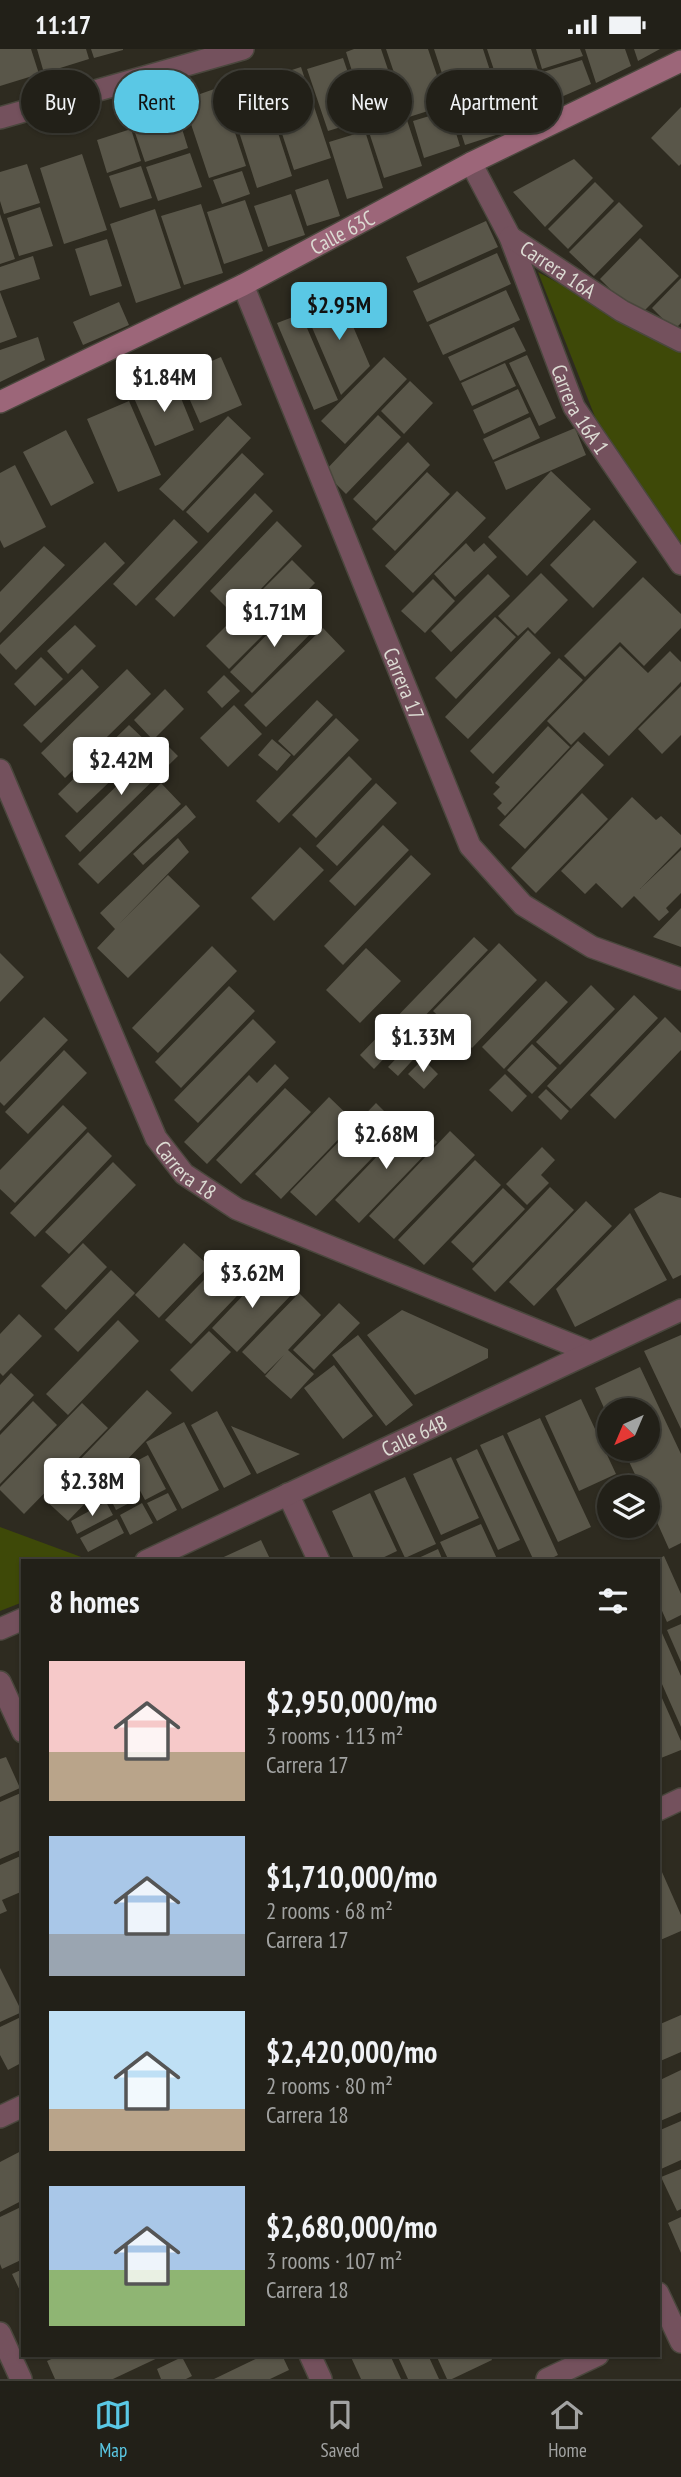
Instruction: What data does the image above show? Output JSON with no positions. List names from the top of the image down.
{
  "streets": {
    "street": [
      "Calle 63C",
      "Carrera 16A",
      "Carrera 16A 1",
      "Carrera 17",
      "Carrera 18",
      "Calle 64B"
    ]
  },
  "crossings": [
    ["Calle 63C", "Carrera 16A"],
    ["Calle 63C", "Carrera 17"],
    ["Carrera 16A", "Carrera 16A 1"],
    ["Carrera 18", "Calle 64B"]
  ],
  "north": "bottom left",
  "page": {
    "status": "11:17",
    "chip": [
      "Buy",
      "Rent",
      "Filters",
      "New",
      "Apartment"
    ],
    "price": [
      "$2.95M",
      "$1.84M",
      "$1.71M",
      "$2.42M",
      "$1.33M",
      "$2.68M",
      "$3.62M",
      "$2.38M"
    ],
    "heading": "8 homes",
    "list": [
      {
        "name": "$2,950,000/mo",
        "note": "3 rooms · 113 m² · Carrera 17"
      },
      {
        "name": "$1,710,000/mo",
        "note": "2 rooms · 68 m² · Carrera 17"
      },
      {
        "name": "$2,420,000/mo",
        "note": "2 rooms · 80 m² · Carrera 18"
      },
      {
        "name": "$2,680,000/mo",
        "note": "3 rooms · 107 m² · Carrera 18"
      }
    ],
    "tabs": ["Map", "Saved", "Home"]
  }
}
